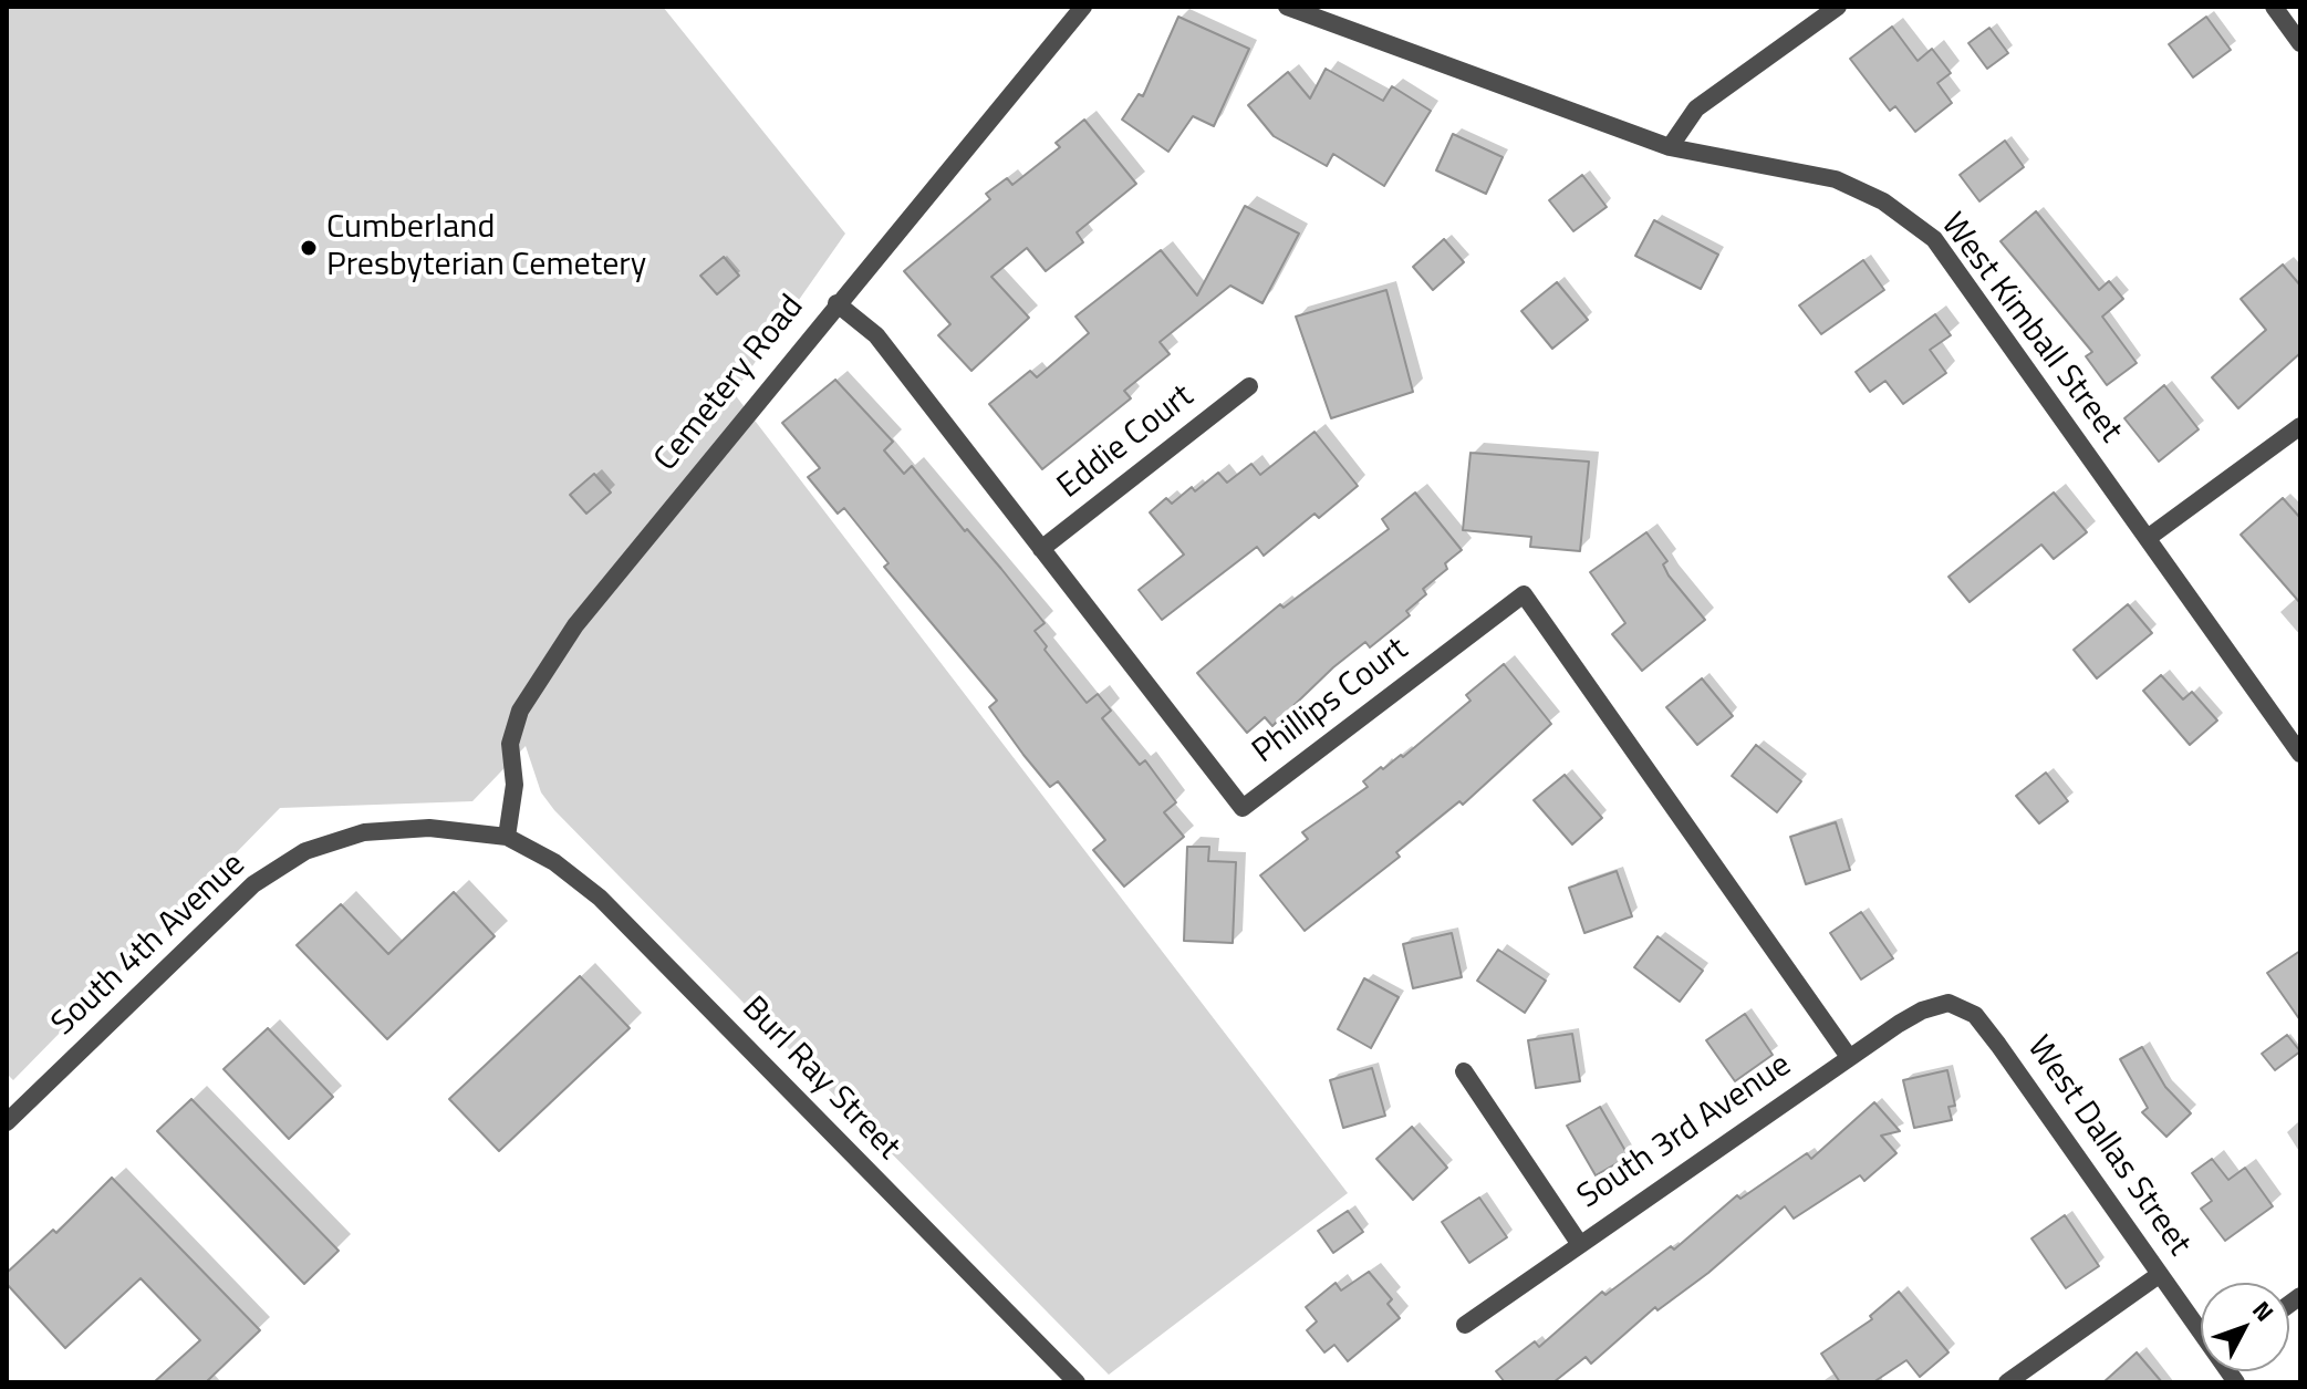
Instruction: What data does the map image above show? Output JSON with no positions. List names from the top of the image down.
{
  "streets": {
    "street": [
      "West Kimball Street",
      "Cemetery Road",
      "Eddie Court",
      "Phillips Court",
      "South 4th Avenue",
      "Burl Ray Street",
      "South 3rd Avenue",
      "West Dallas Street"
    ]
  },
  "crossings": [
    ["Cemetery Road", "Phillips Court"],
    ["Cemetery Road", "South 4th Avenue"],
    ["Cemetery Road", "Burl Ray Street"],
    ["Eddie Court", "Phillips Court"],
    ["Phillips Court", "South 3rd Avenue"],
    ["South 4th Avenue", "Burl Ray Street"],
    ["South 3rd Avenue", "West Dallas Street"]
  ],
  "places": ["Cumberland Presbyterian Cemetery"],
  "north": "top right"
}
